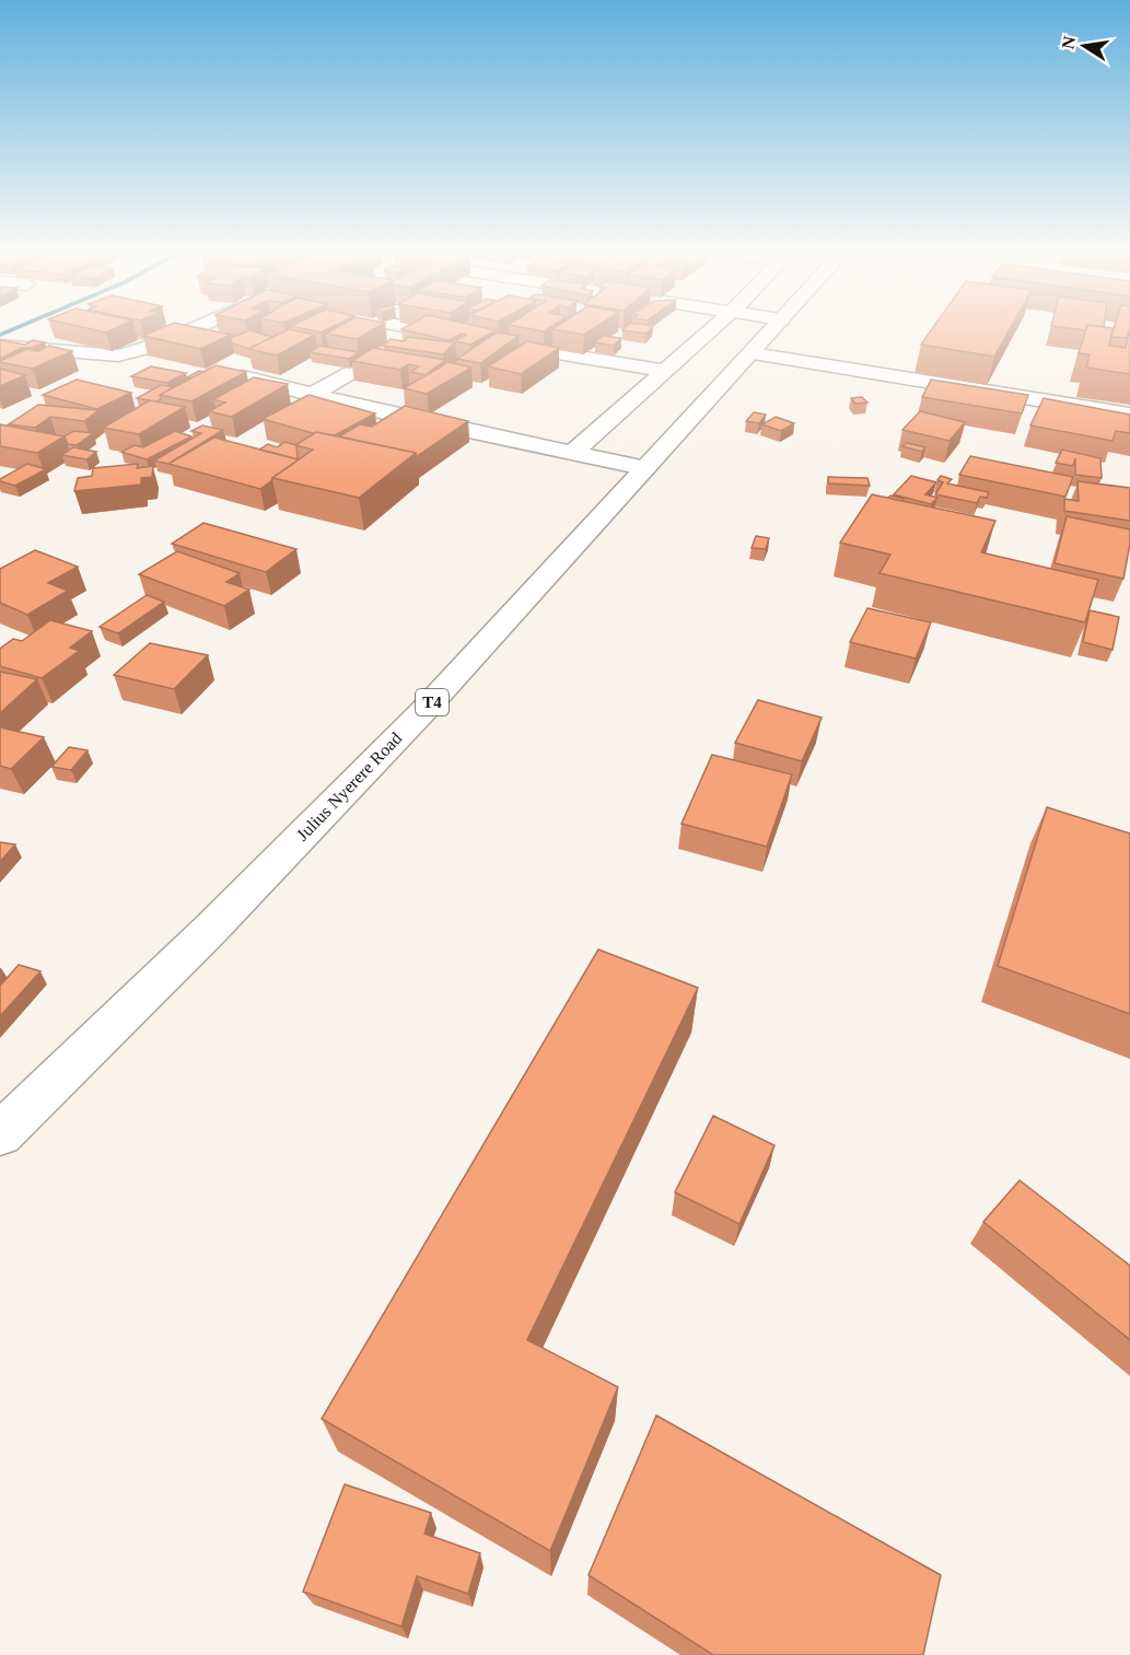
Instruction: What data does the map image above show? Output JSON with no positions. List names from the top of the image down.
{
  "streets": {
    "main road": ["T4", "Julius Nyerere Road"]
  },
  "north": "left"
}
